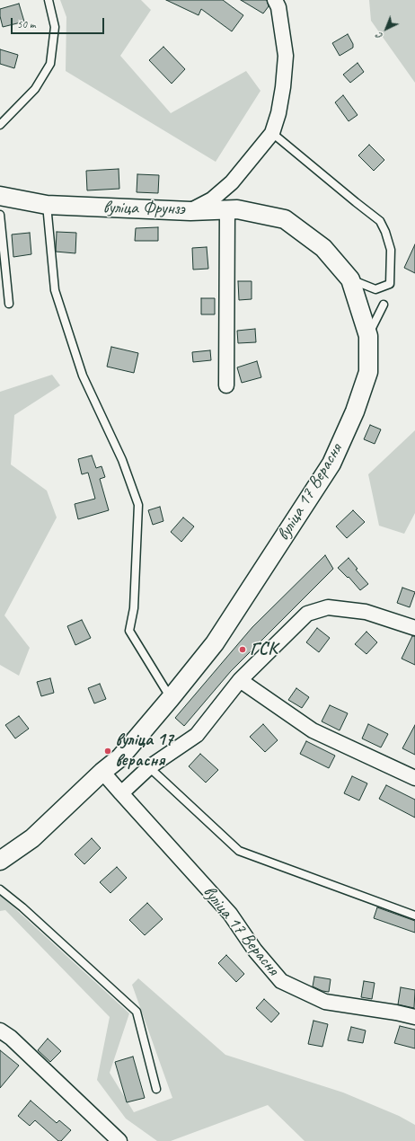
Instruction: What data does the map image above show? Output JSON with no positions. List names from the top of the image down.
{
  "streets": {
    "street": ["вуліца Фрунзэ", "вуліца 17 Верасня"]
  },
  "crossings": [
    ["вуліца Фрунзэ", "вуліца 17 Верасня"]
  ],
  "places": ["ГСК", "вуліца 17 верасня"],
  "scale_bar": "50 m",
  "north": "bottom left"
}
